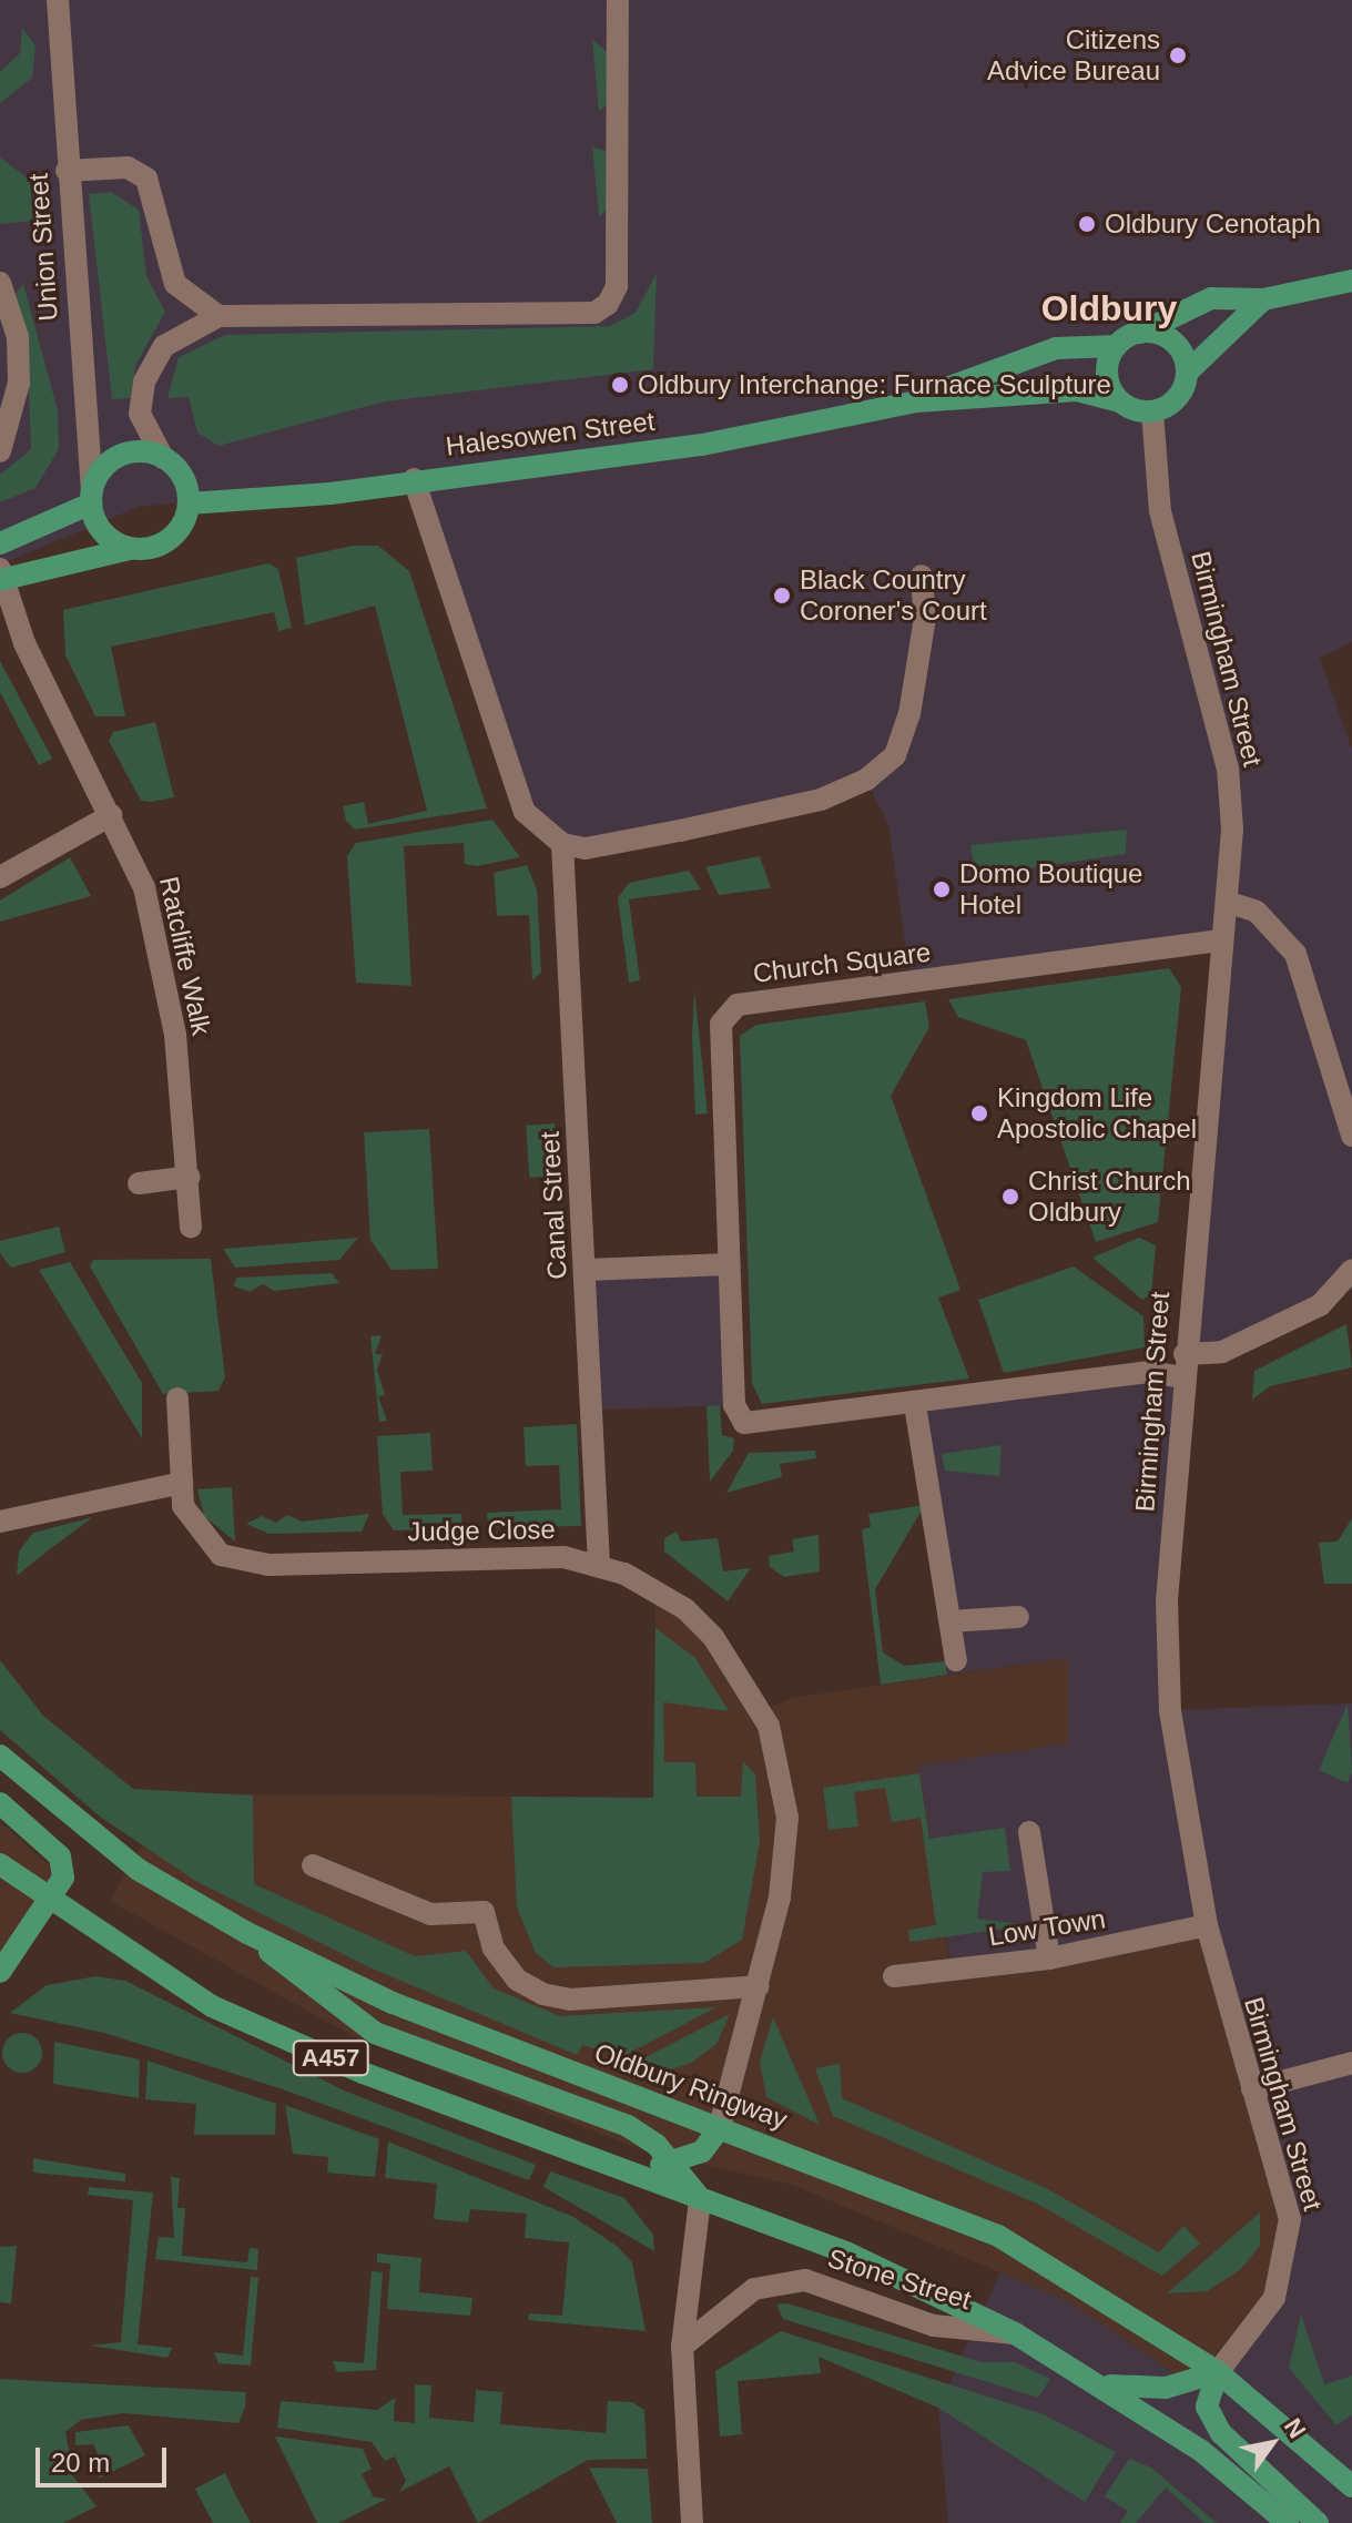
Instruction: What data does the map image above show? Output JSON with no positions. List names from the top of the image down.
{
  "streets": {
    "main road": ["Halesowen Street", "A457", "Oldbury Ringway"],
    "street": [
      "Union Street",
      "Birmingham Street",
      "Ratcliffe Walk",
      "Church Square",
      "Canal Street",
      "Judge Close",
      "Low Town",
      "Stone Street"
    ]
  },
  "crossings": [
    ["Union Street", "Halesowen Street"],
    ["Halesowen Street", "Birmingham Street"],
    ["Birmingham Street", "Church Square"],
    ["Birmingham Street", "Low Town"],
    ["Birmingham Street", "Oldbury Ringway"],
    ["Canal Street", "Judge Close"],
    ["Judge Close", "Oldbury Ringway"],
    ["A457", "Stone Street"]
  ],
  "districts": ["Oldbury"],
  "places": [
    "Citizens Advice Bureau",
    "Oldbury Cenotaph",
    "Oldbury Interchange: Furnace Sculpture",
    "Black Country Coroner's Court",
    "Domo Boutique Hotel",
    "Kingdom Life Apostolic Chapel",
    "Christ Church Oldbury"
  ],
  "scale_bar": "20 m",
  "north": "top right"
}
